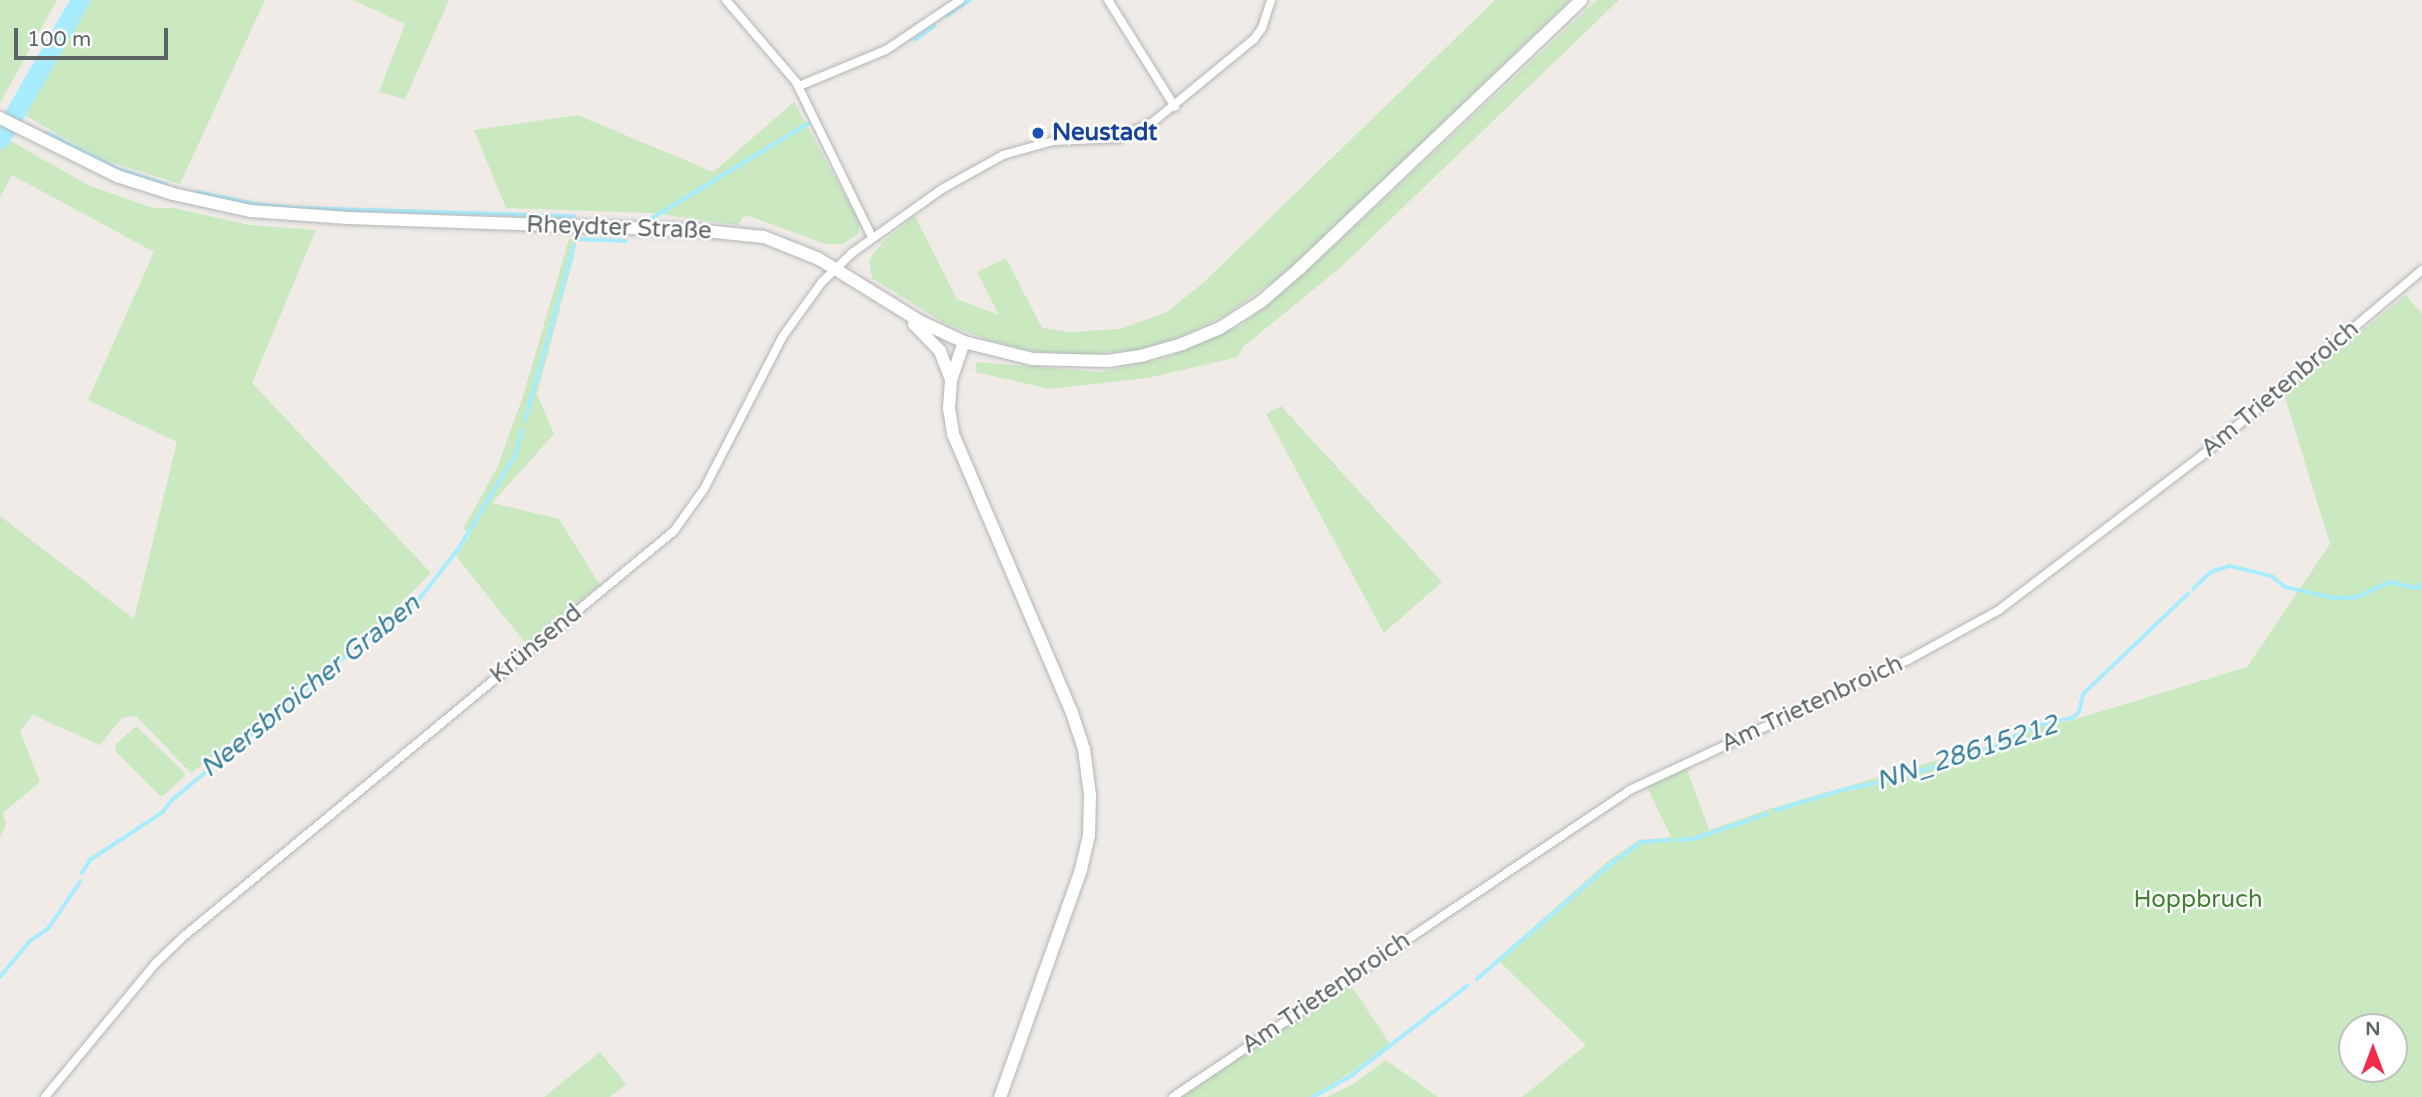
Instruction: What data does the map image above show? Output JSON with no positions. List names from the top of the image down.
{
  "streets": {
    "main road": ["Rheydter Straße"],
    "street": ["Am Trietenbroich", "Krünsend"]
  },
  "crossings": [
    ["Rheydter Straße", "Krünsend"]
  ],
  "water": ["Neersbroicher Graben", "NN_28615212"],
  "parks": ["Hoppbruch"],
  "places": ["Neustadt"],
  "scale_bar": "100 m",
  "north": "top"
}
